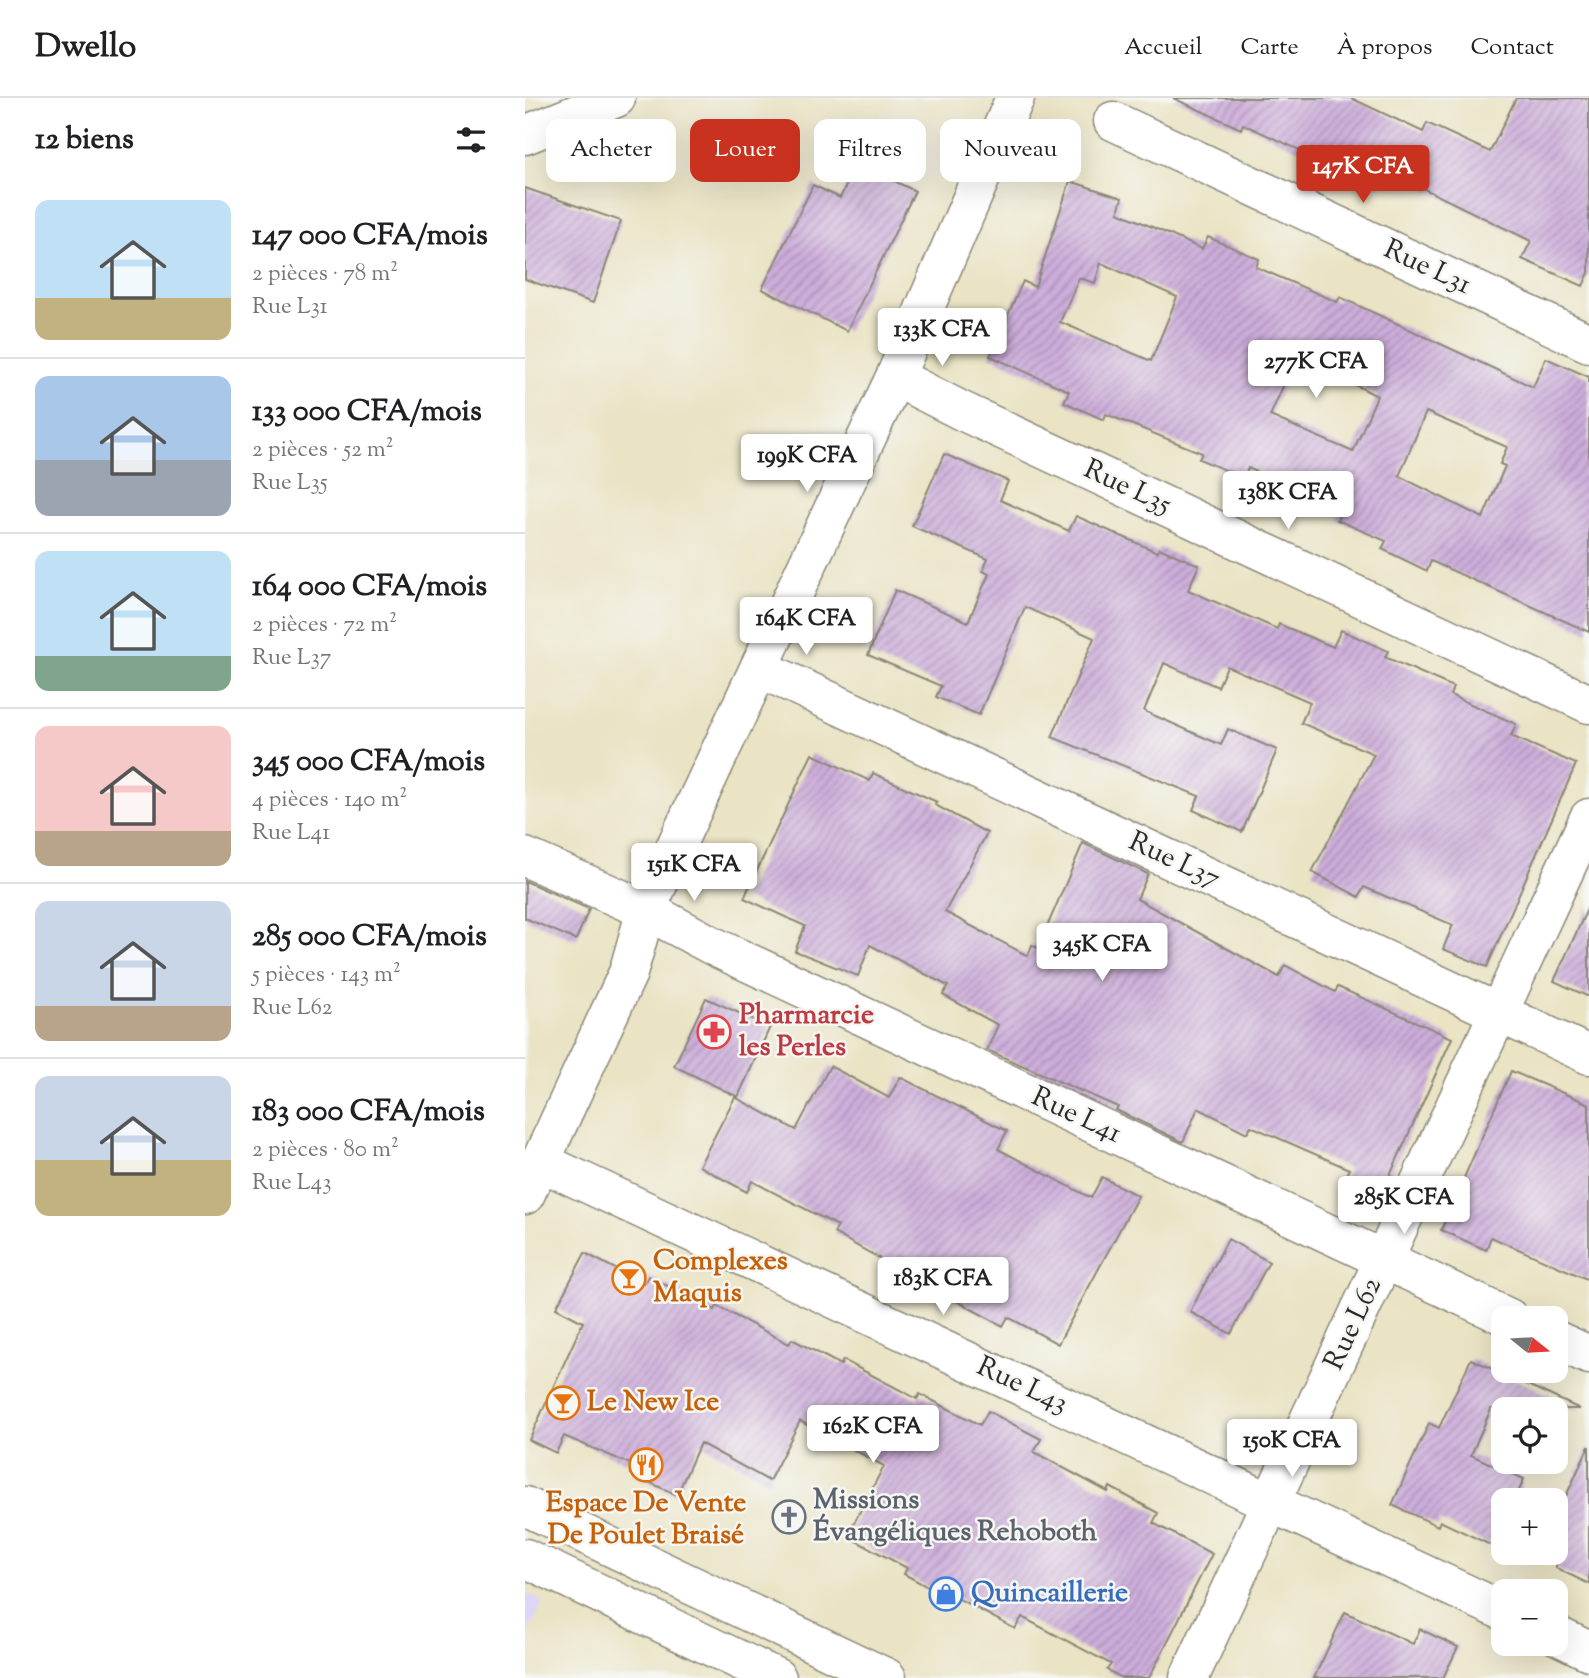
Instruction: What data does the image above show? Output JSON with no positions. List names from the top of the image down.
{
  "streets": {
    "street": [
      "Rue L31",
      "Rue L35",
      "Rue L37",
      "Rue L41",
      "Rue L62",
      "Rue L43"
    ]
  },
  "crossings": [
    ["Rue L37", "Rue L62"],
    ["Rue L41", "Rue L62"],
    ["Rue L62", "Rue L43"]
  ],
  "places": {
    "pharmacy": ["Pharmarcie les Perles"],
    "bar": ["Complexes Maquis", "Le New Ice"],
    "restaurant": ["Espace De Vente De Poulet Braisé"],
    "church": ["Missions Évangéliques Rehoboth"],
    "shop": ["Quincaillerie"]
  },
  "north": "right",
  "page": {
    "header": "Dwello",
    "nav": [
      "Accueil",
      "Carte",
      "À propos",
      "Contact"
    ],
    "heading": "12 biens",
    "chip": [
      "Acheter",
      "Louer",
      "Filtres",
      "Nouveau"
    ],
    "price": [
      "147K CFA",
      "133K CFA",
      "277K CFA",
      "199K CFA",
      "138K CFA",
      "164K CFA",
      "151K CFA",
      "345K CFA",
      "285K CFA",
      "183K CFA",
      "162K CFA",
      "150K CFA"
    ],
    "list": [
      {
        "name": "147 000 CFA/mois",
        "note": "2 pièces · 78 m² · Rue L31"
      },
      {
        "name": "133 000 CFA/mois",
        "note": "2 pièces · 52 m² · Rue L35"
      },
      {
        "name": "164 000 CFA/mois",
        "note": "2 pièces · 72 m² · Rue L37"
      },
      {
        "name": "345 000 CFA/mois",
        "note": "4 pièces · 140 m² · Rue L41"
      },
      {
        "name": "285 000 CFA/mois",
        "note": "5 pièces · 143 m² · Rue L62"
      },
      {
        "name": "183 000 CFA/mois",
        "note": "2 pièces · 80 m² · Rue L43"
      }
    ],
    "map_buttons": ["+", "−"]
  }
}
